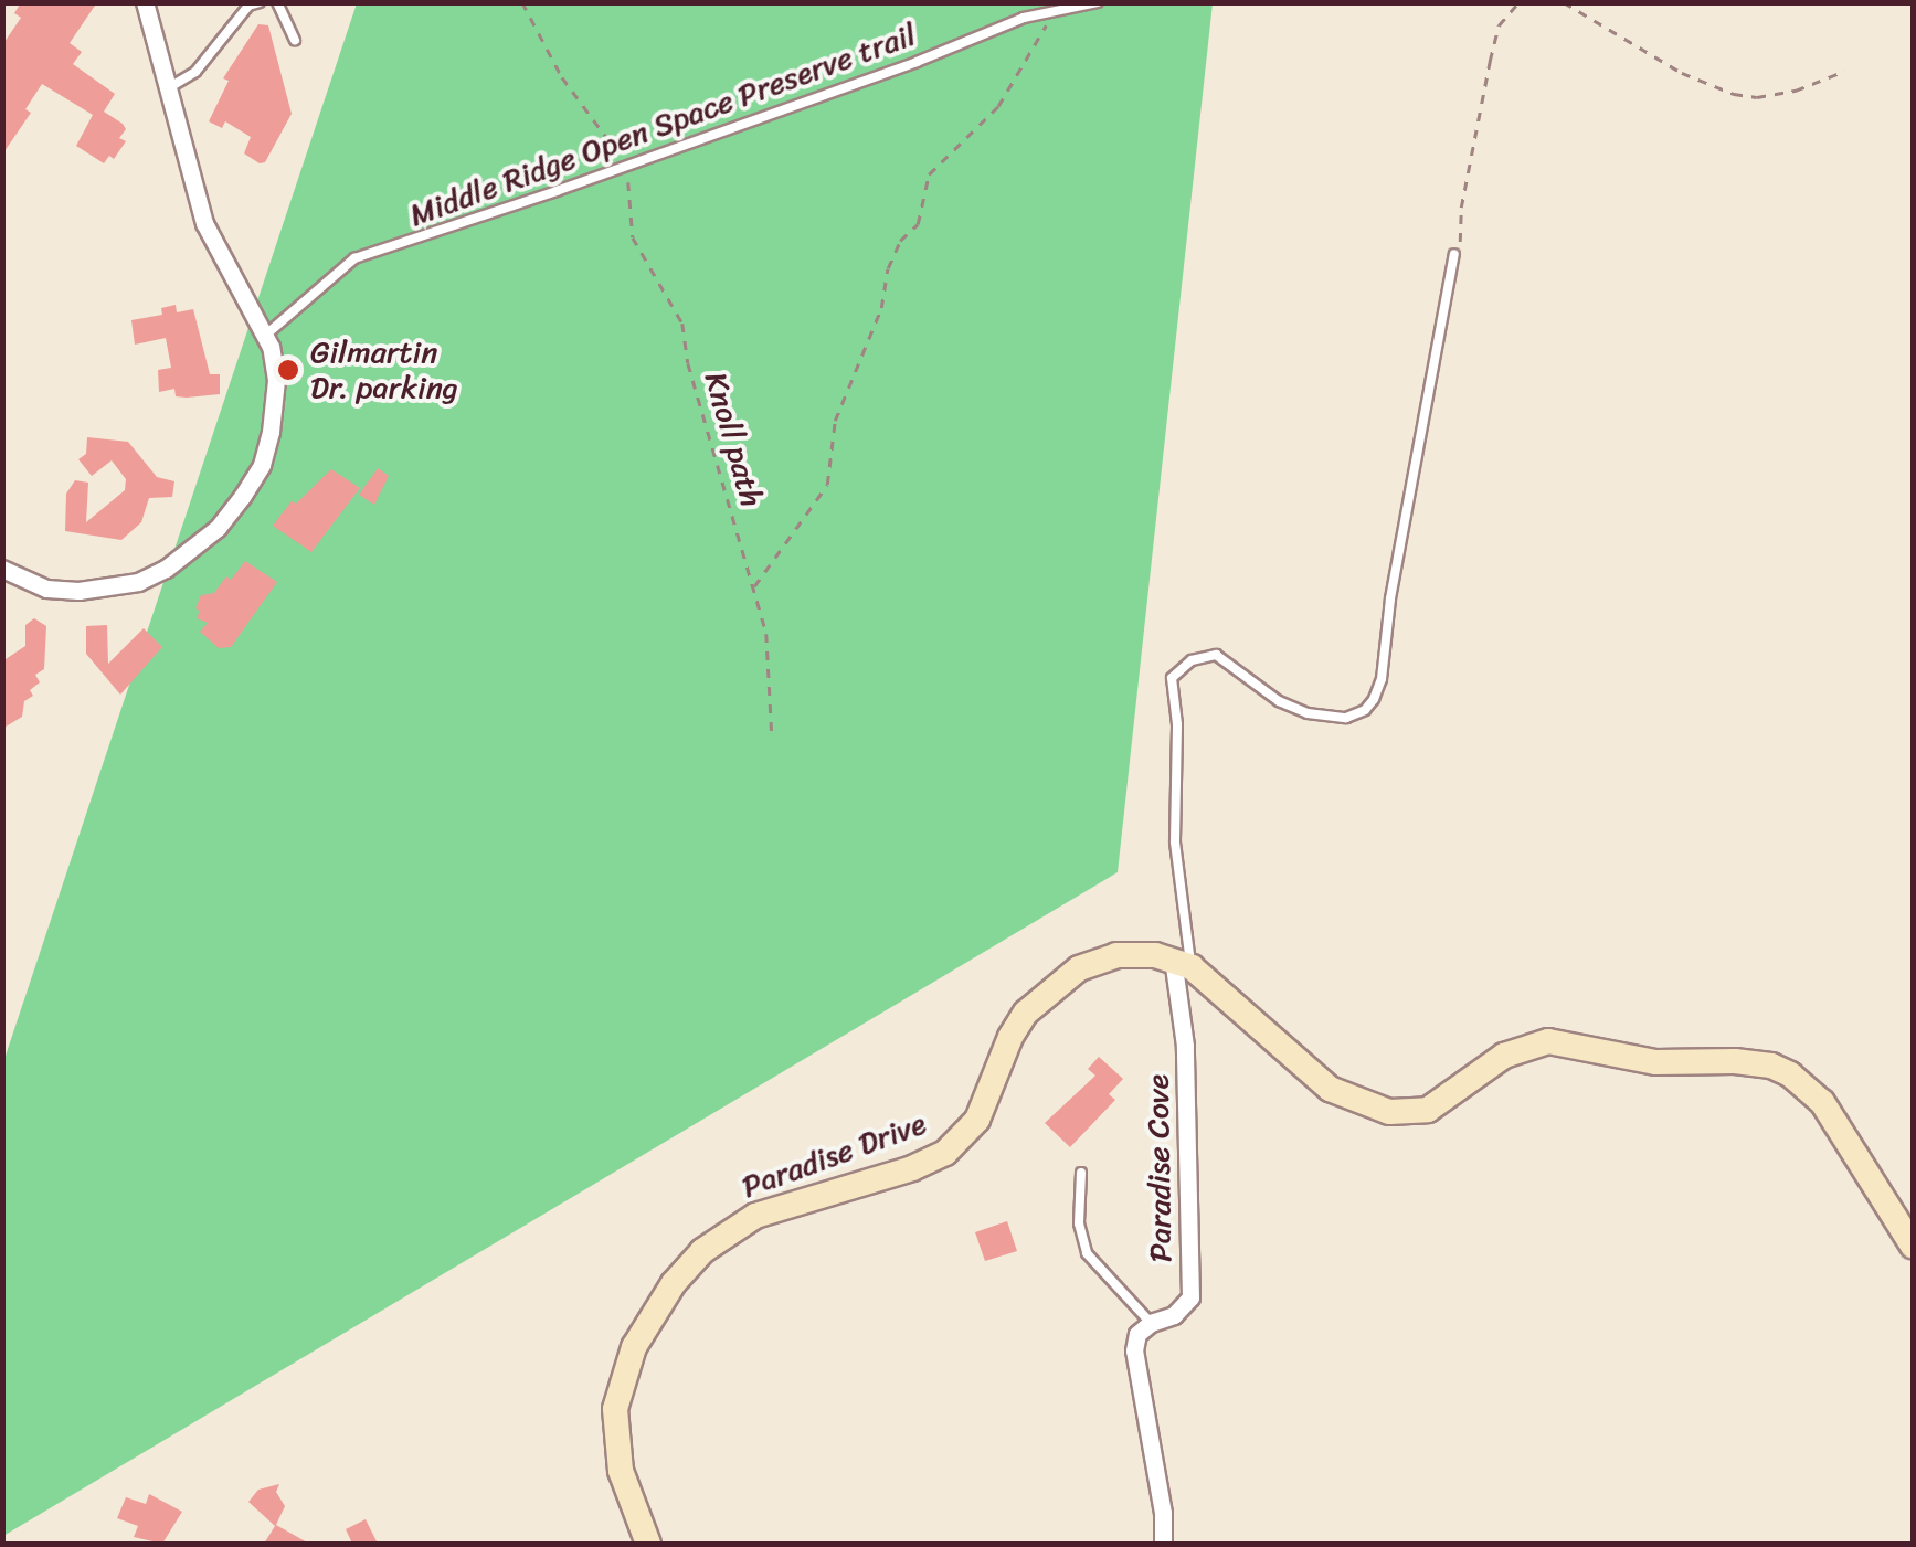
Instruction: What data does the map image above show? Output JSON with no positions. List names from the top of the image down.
{
  "streets": {
    "street": ["Paradise Drive", "Paradise Cove"],
    "lane": ["Middle Ridge Open Space Preserve trail"],
    "path": ["Knoll path"]
  },
  "crossings": [
    ["Middle Ridge Open Space Preserve trail", "Knoll path"],
    ["Paradise Drive", "Paradise Cove"]
  ],
  "places": ["Gilmartin Dr. parking"]
}
